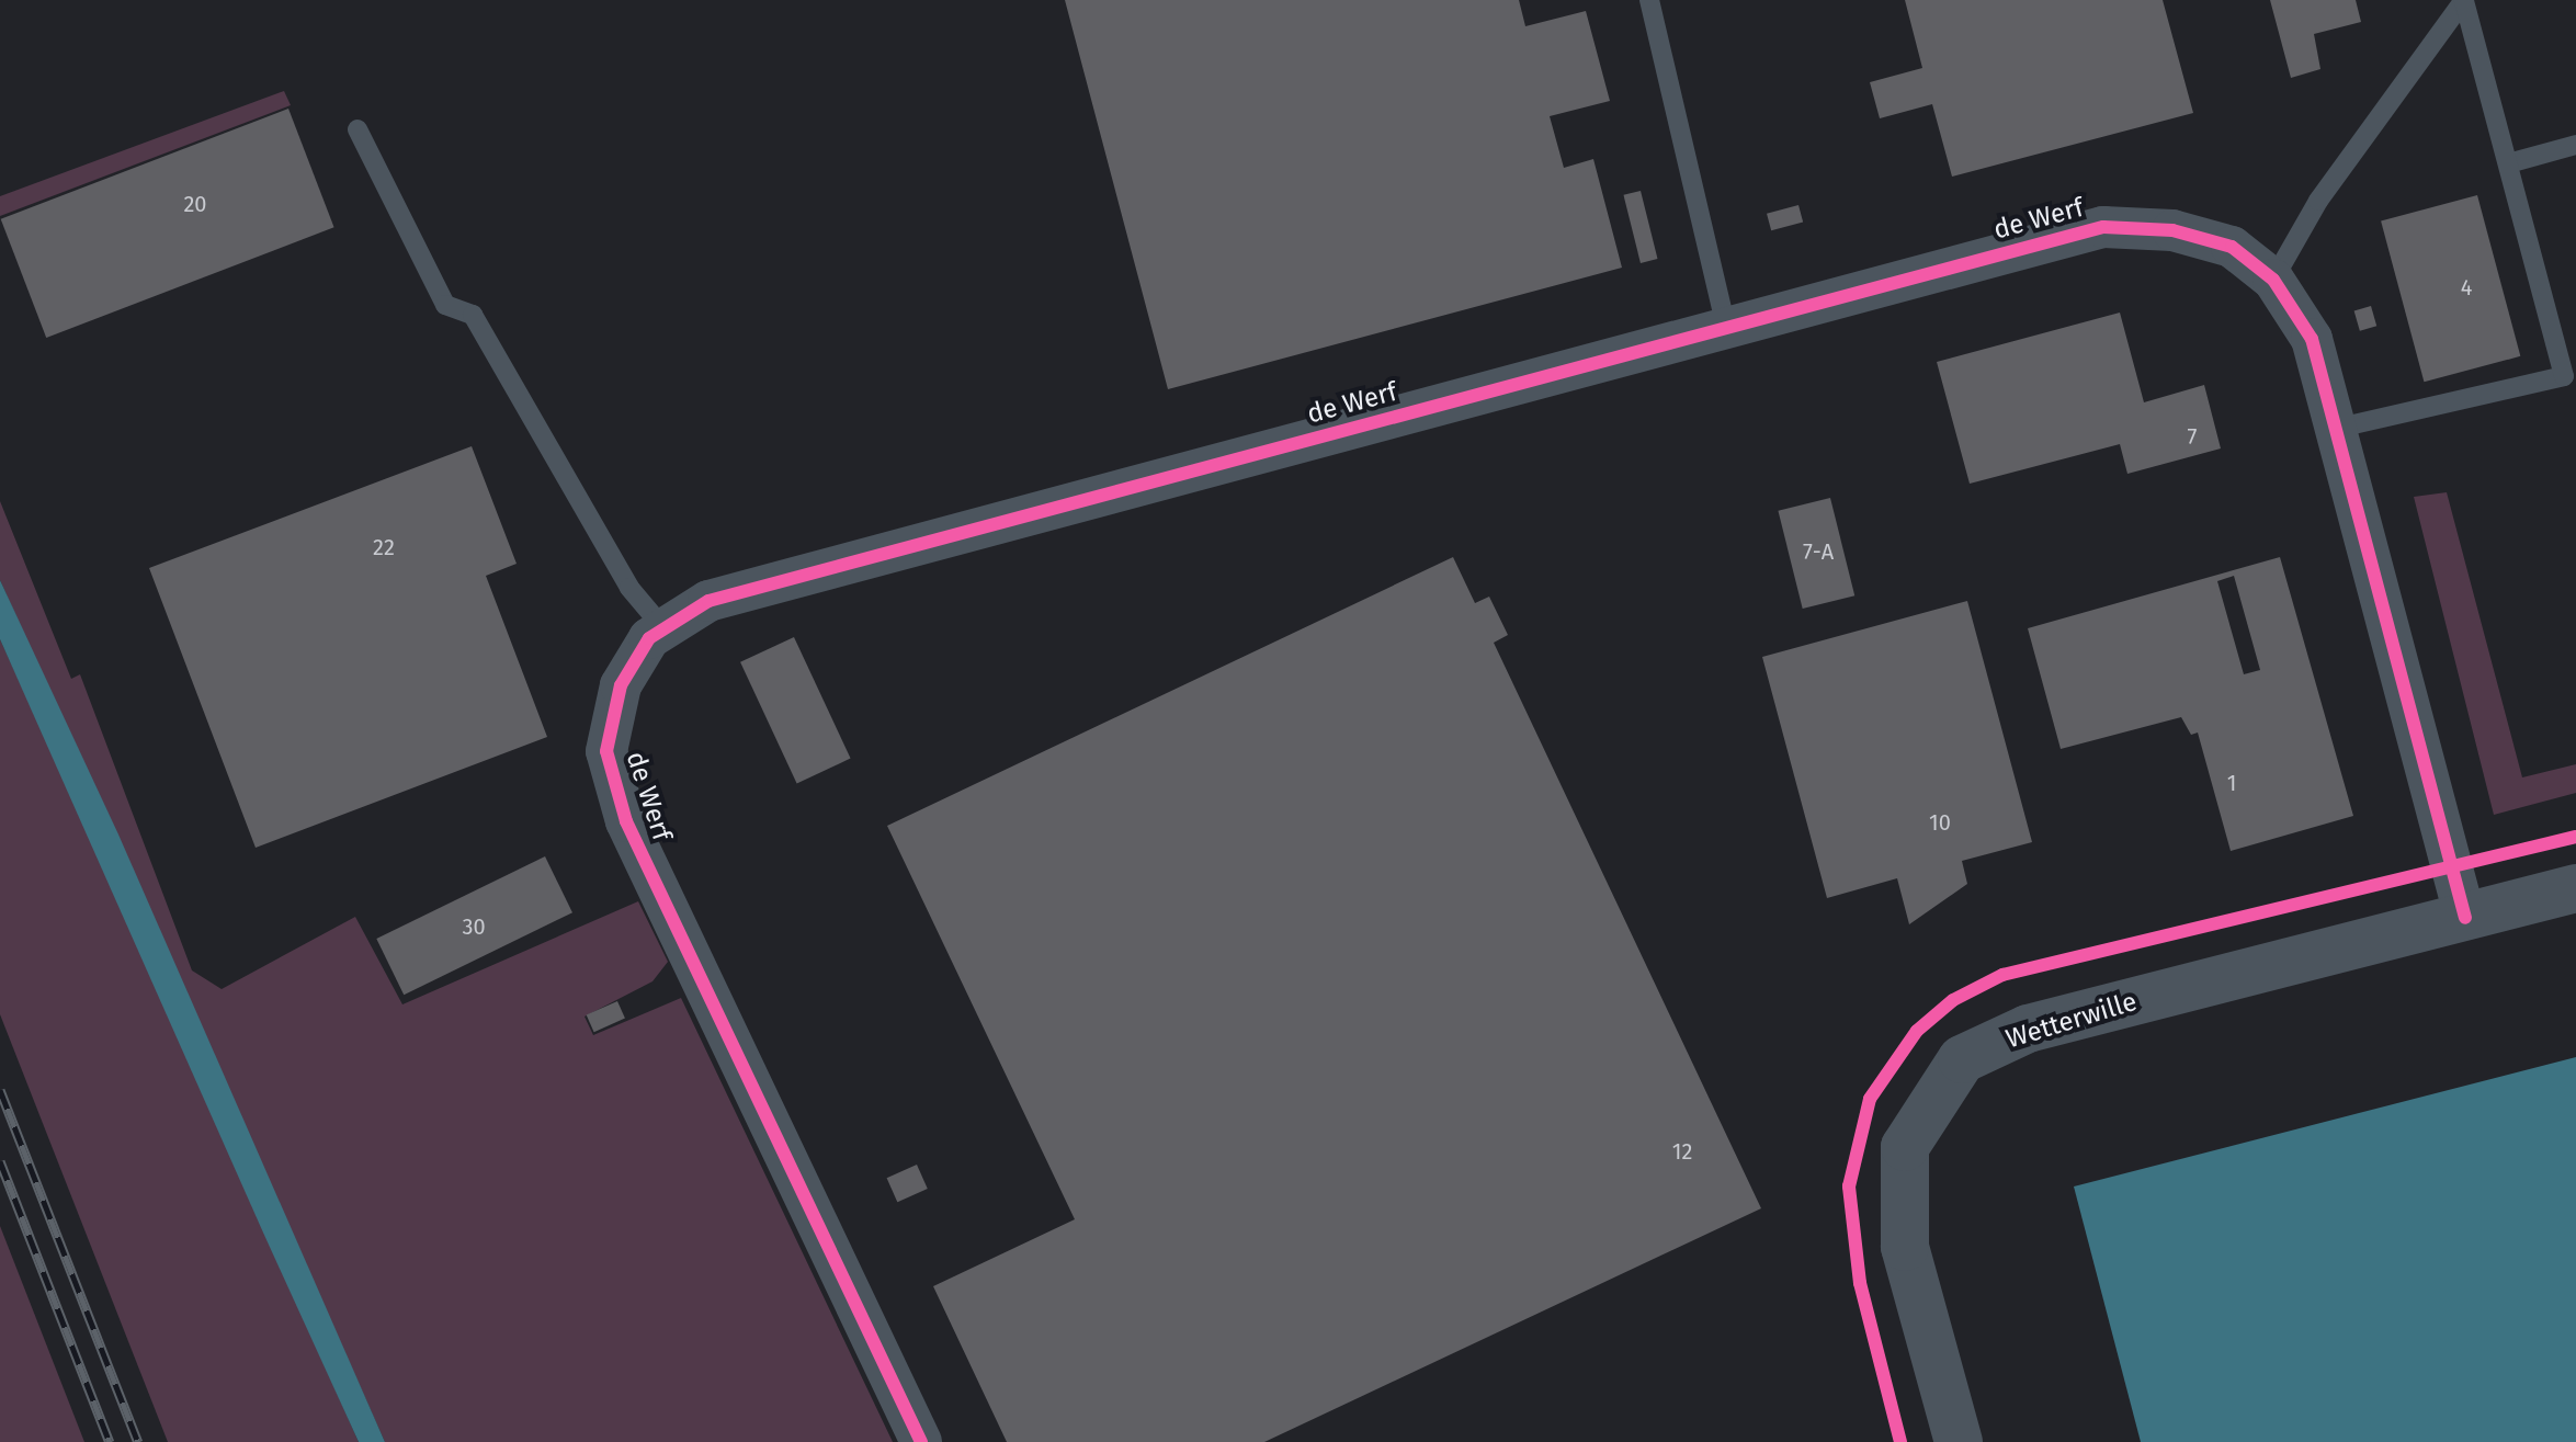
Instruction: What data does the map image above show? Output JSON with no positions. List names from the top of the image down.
{
  "streets": {
    "street": ["de Werf", "Wetterwille"]
  },
  "crossings": [
    ["de Werf", "Wetterwille"]
  ],
  "house_numbers": [
    "20",
    "4",
    "7",
    "22",
    "7-A",
    "1",
    "10",
    "30",
    "12"
  ]
}
